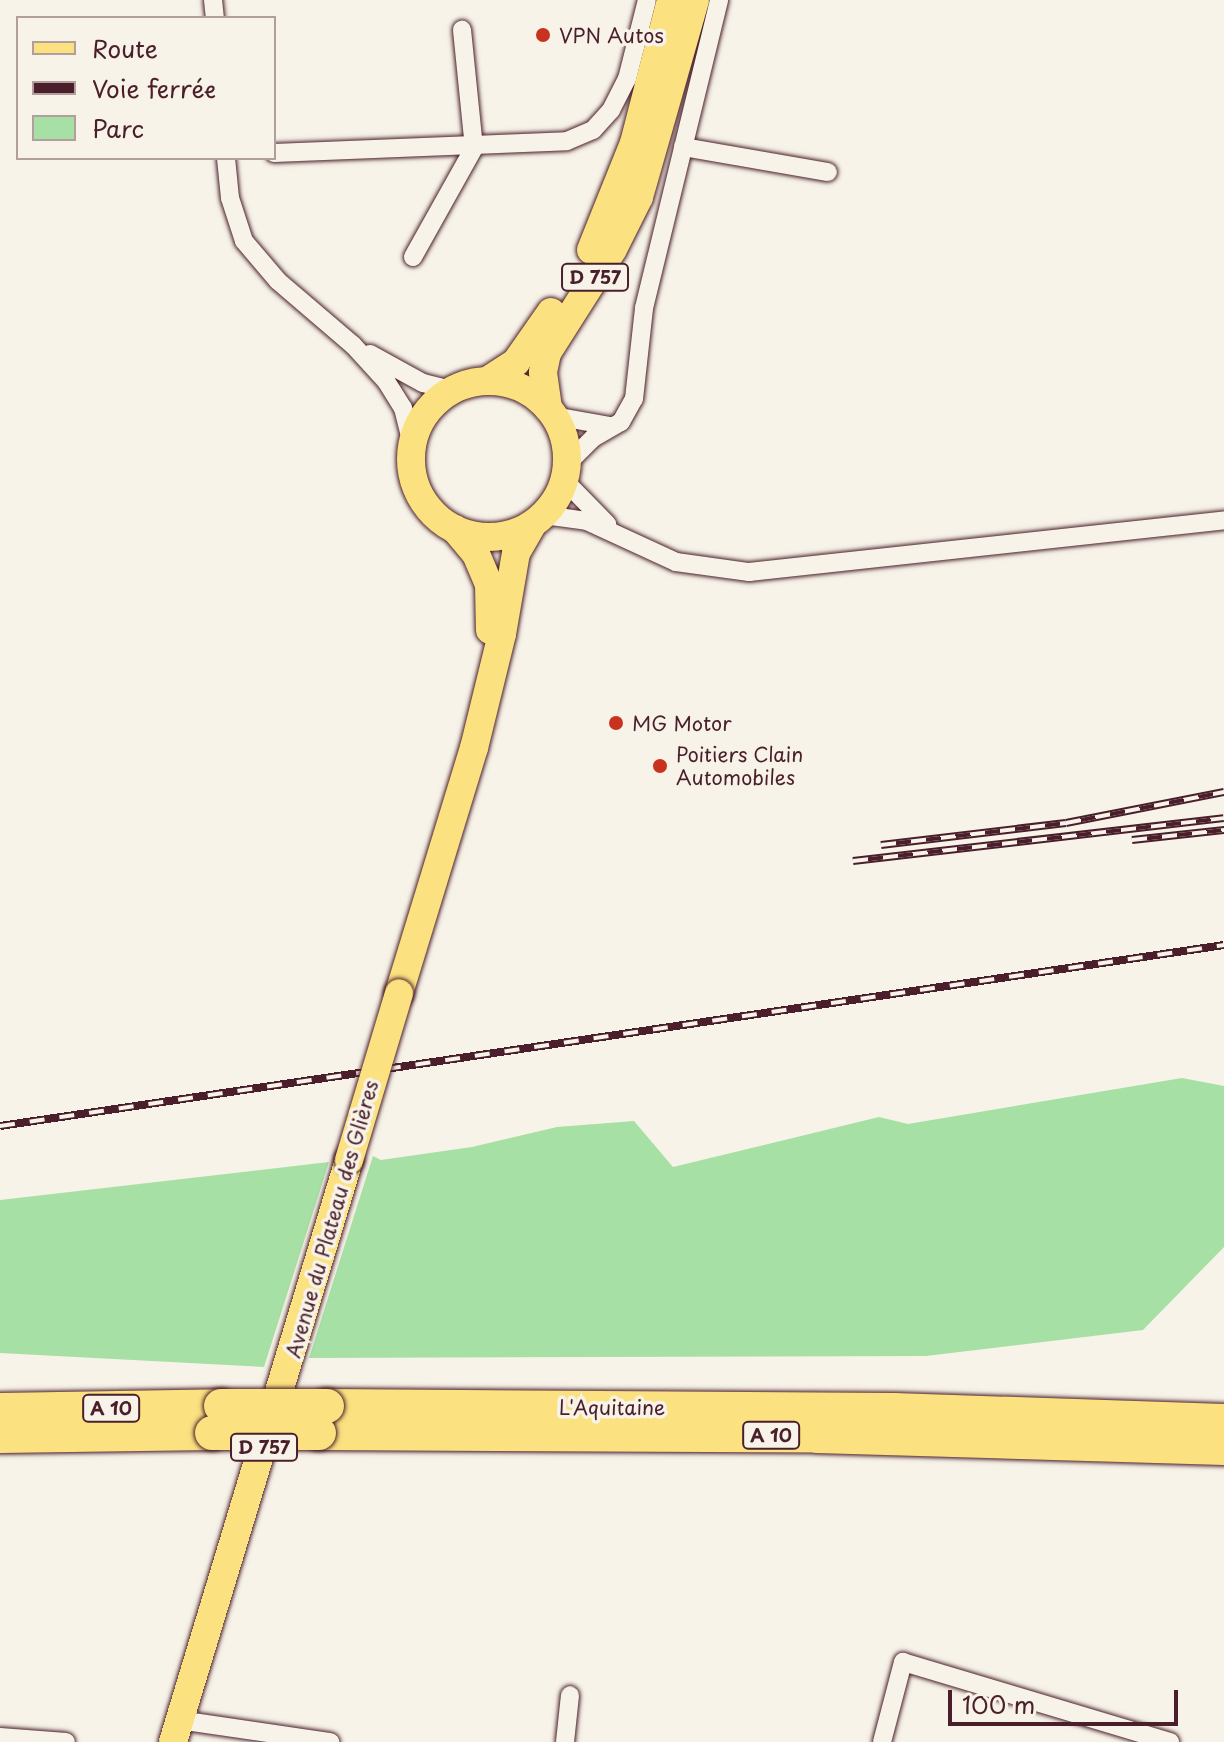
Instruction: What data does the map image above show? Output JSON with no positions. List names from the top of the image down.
{
  "streets": {
    "highway": ["L'Aquitaine", "A 10"],
    "main road": ["D 757", "Avenue du Plateau des Glières"]
  },
  "crossings": [
    ["D 757", "Avenue du Plateau des Glières"]
  ],
  "places": ["VPN Autos", "MG Motor", "Poitiers Clain Automobiles"],
  "legend": ["Route", "Voie ferrée", "Parc"],
  "scale_bar": "100 m"
}
